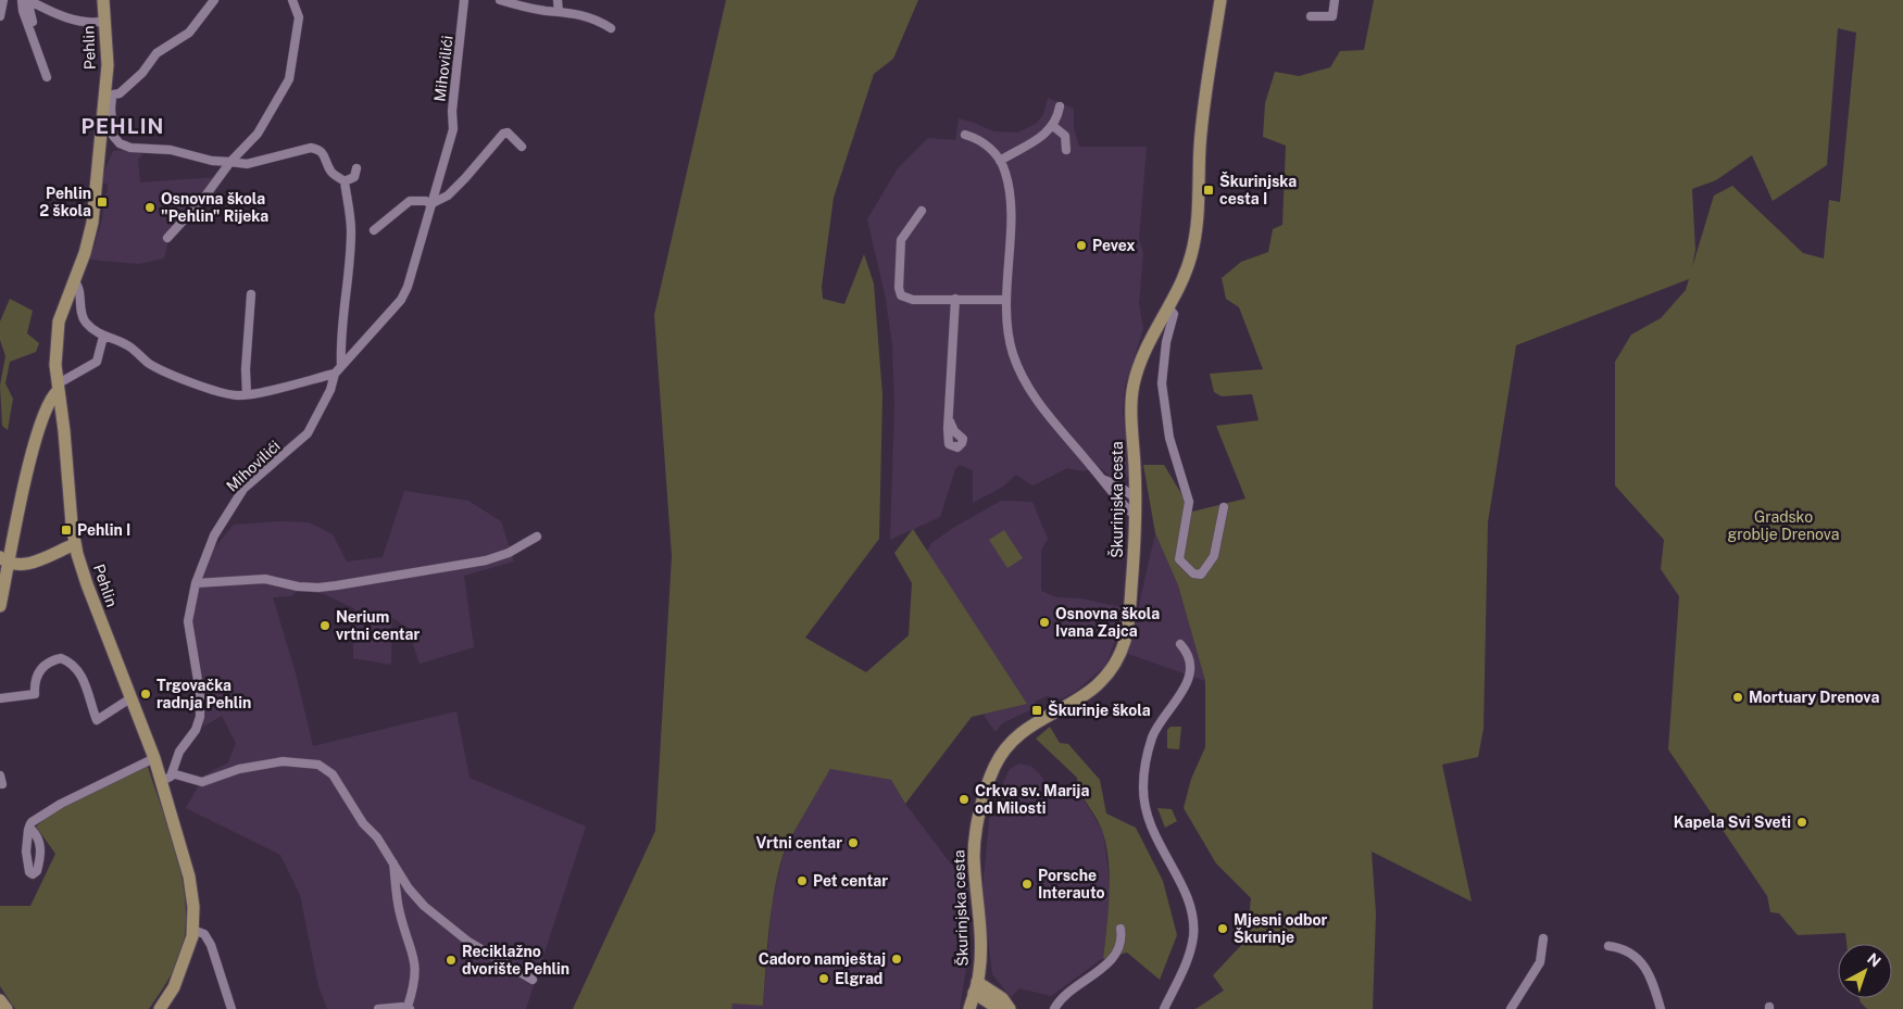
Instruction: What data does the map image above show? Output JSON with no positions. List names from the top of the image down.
{
  "streets": {
    "street": ["Pehlin", "Mihovilići", "Škurinjska cesta"]
  },
  "districts": ["PEHLIN"],
  "parks": ["Gradsko groblje Drenova"],
  "places": {
    "transit": [
      "Škurinjska cesta I",
      "Pehlin 2 škola",
      "Pehlin I",
      "Škurinje škola"
    ],
    "other": [
      "Osnovna škola \"Pehlin\" Rijeka",
      "Pevex",
      "Osnovna škola Ivana Zajca",
      "Nerium vrtni centar",
      "Trgovačka radnja Pehlin",
      "Mortuary Drenova",
      "Crkva sv. Marija od Milosti",
      "Kapela Svi Sveti",
      "Vrtni centar",
      "Pet centar",
      "Porsche Interauto",
      "Mjesni odbor Škurinje",
      "Cadoro namještaj",
      "Reciklažno dvorište Pehlin",
      "Elgrad"
    ]
  },
  "north": "top right"
}
